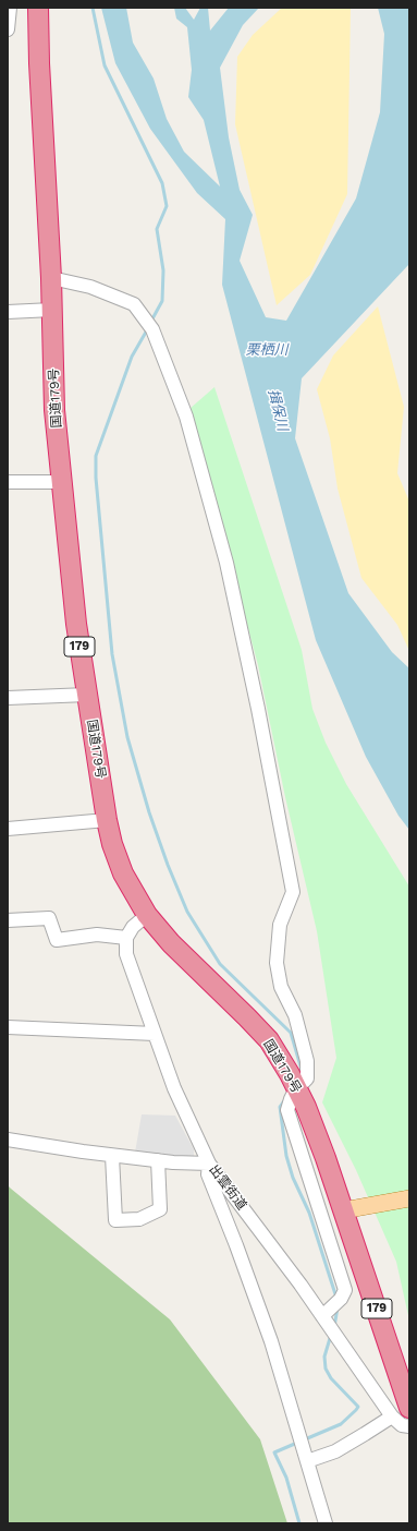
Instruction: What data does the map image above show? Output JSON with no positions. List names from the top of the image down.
{
  "streets": {
    "highway": ["国道179号", "179"],
    "street": ["出雲街道"]
  },
  "water": ["栗栖川", "揖保川"]
}
